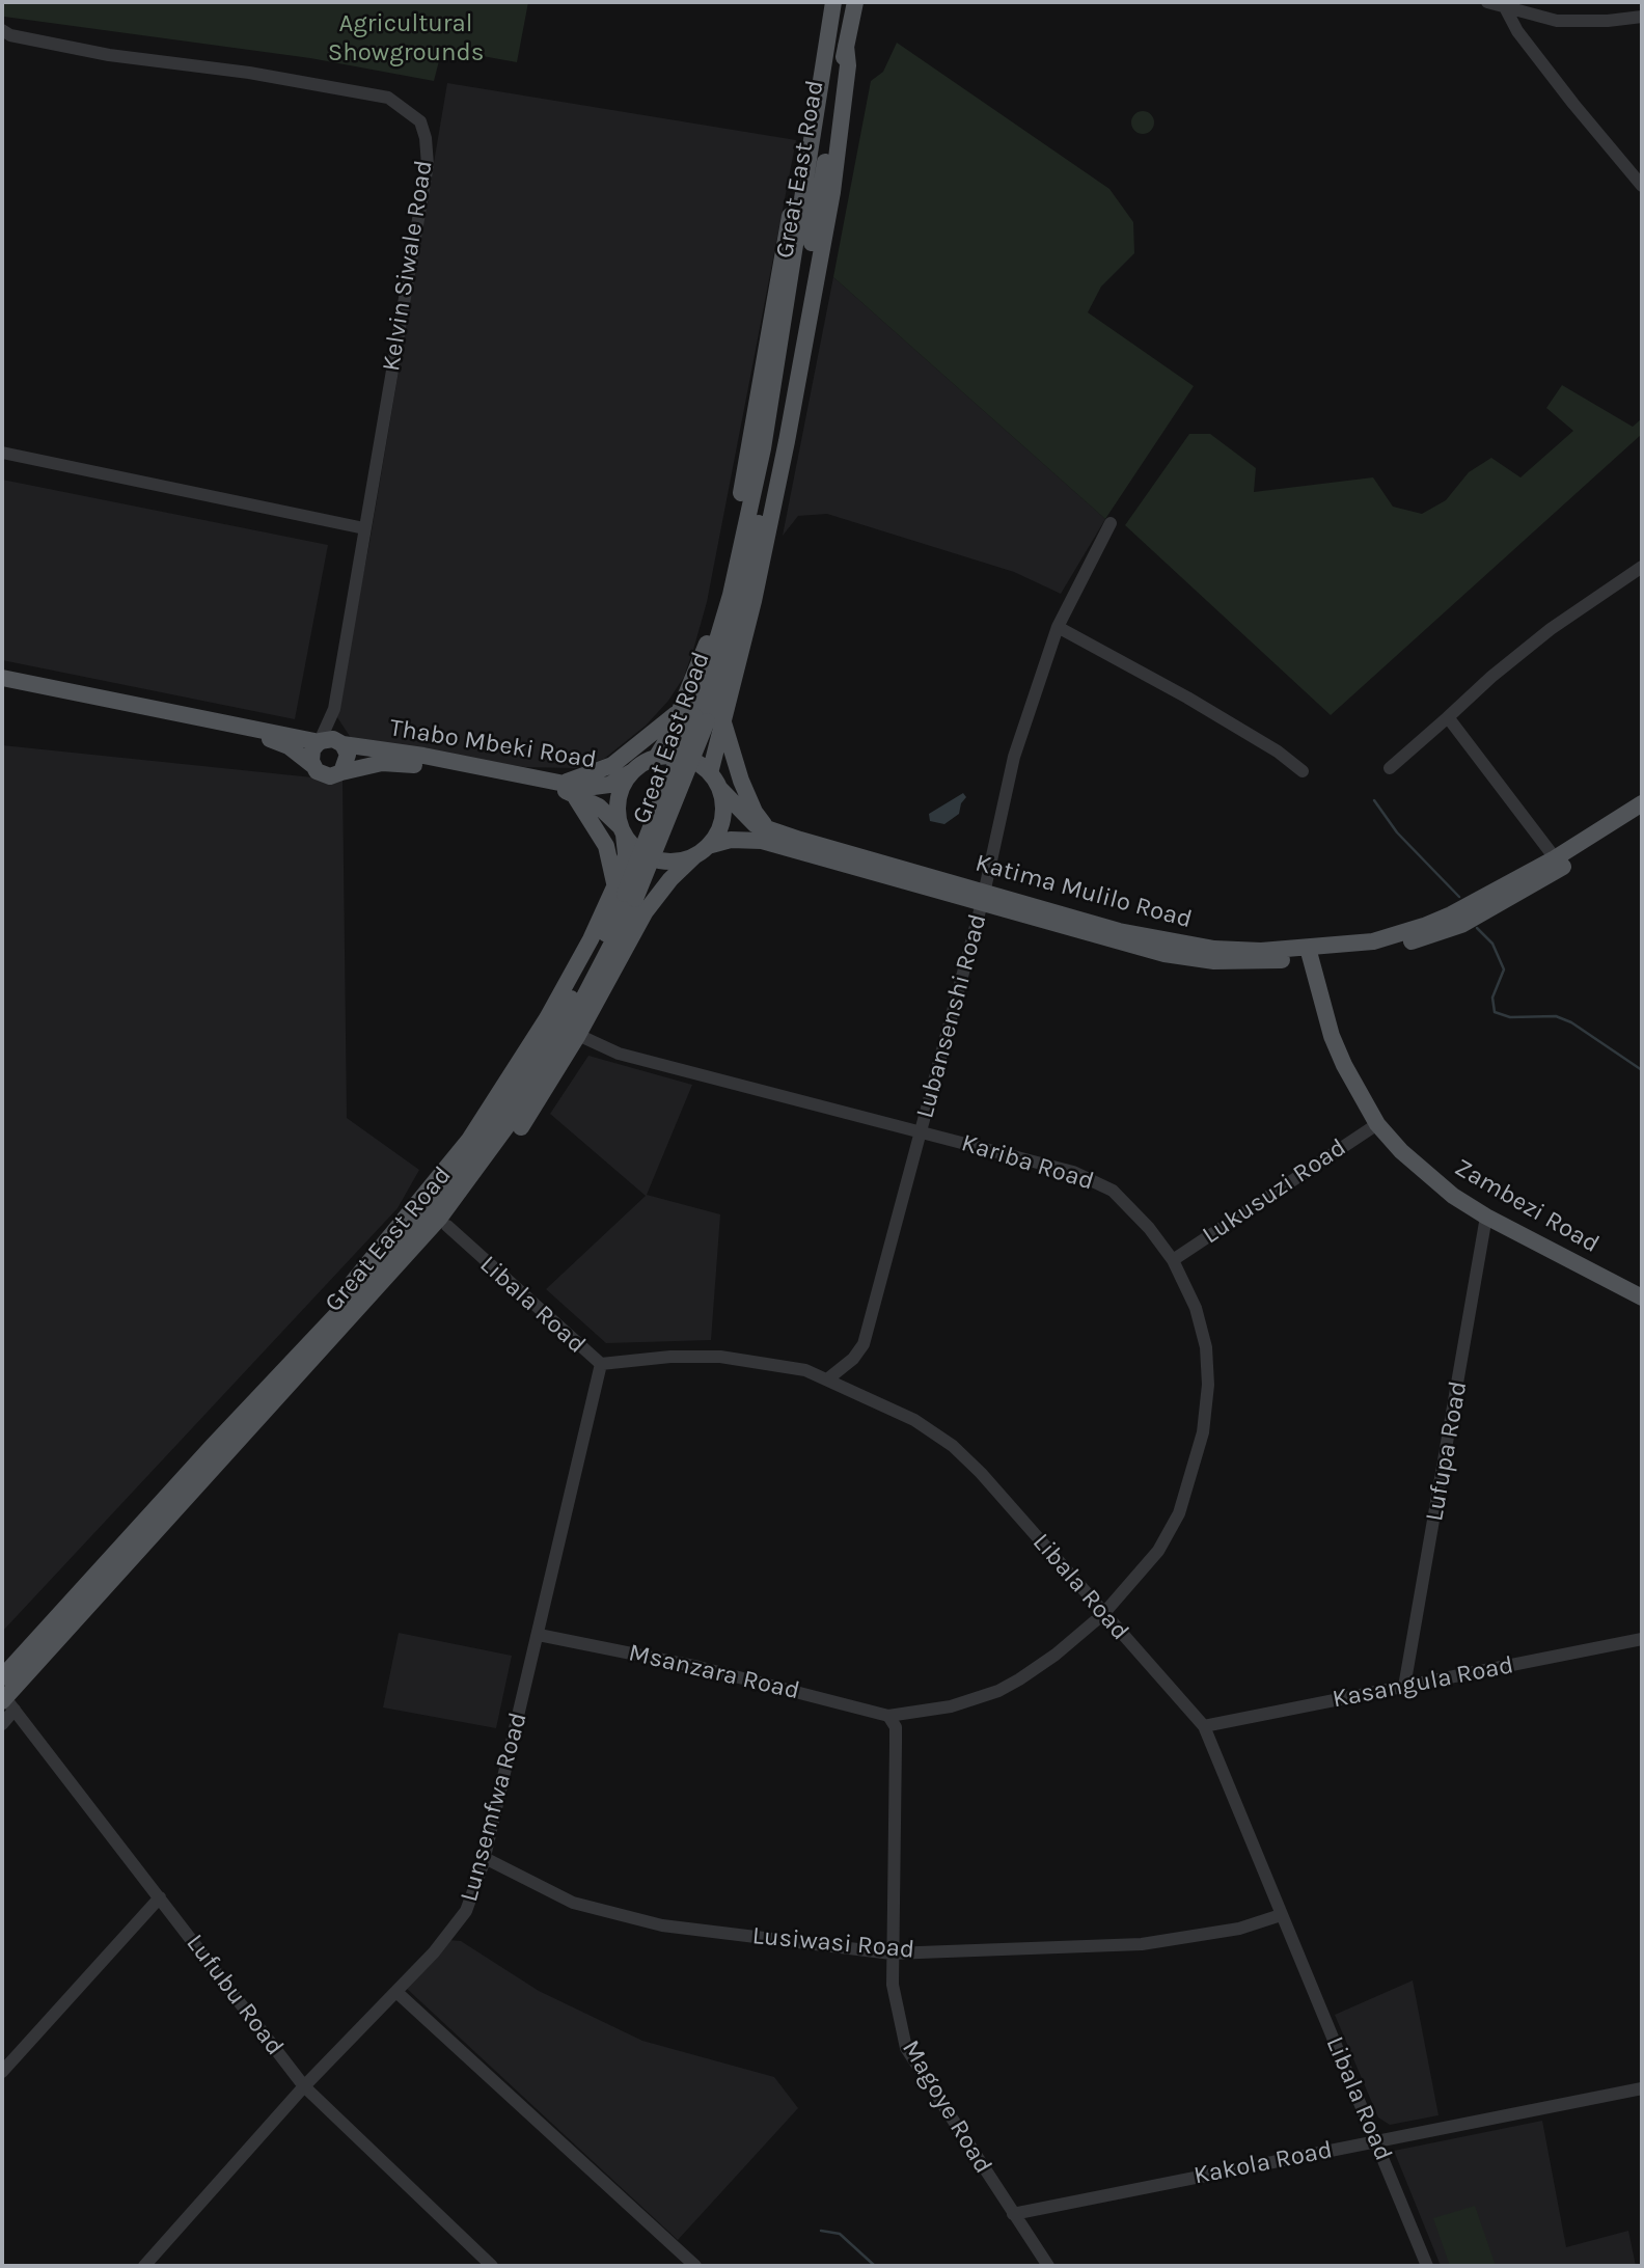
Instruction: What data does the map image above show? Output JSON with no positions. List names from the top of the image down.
{
  "streets": {
    "main road": [
      "Great East Road",
      "Thabo Mbeki Road",
      "Katima Mulilo Road",
      "Zambezi Road"
    ],
    "street": [
      "Kelvin Siwale Road",
      "Lubansenshi Road",
      "Kariba Road",
      "Lukusuzi Road",
      "Libala Road",
      "Lufupa Road",
      "Msanzara Road",
      "Kasangula Road",
      "Lunsemfwa Road",
      "Lusiwasi Road",
      "Lufubu Road",
      "Magoye Road",
      "Kakola Road"
    ]
  },
  "crossings": [
    ["Great East Road", "Thabo Mbeki Road"],
    ["Great East Road", "Katima Mulilo Road"],
    ["Great East Road", "Kariba Road"],
    ["Great East Road", "Libala Road"],
    ["Great East Road", "Lufubu Road"],
    ["Kelvin Siwale Road", "Thabo Mbeki Road"],
    ["Thabo Mbeki Road", "Katima Mulilo Road"],
    ["Katima Mulilo Road", "Lubansenshi Road"],
    ["Katima Mulilo Road", "Zambezi Road"],
    ["Lubansenshi Road", "Kariba Road"],
    ["Lubansenshi Road", "Libala Road"],
    ["Kariba Road", "Lukusuzi Road"],
    ["Kariba Road", "Libala Road"],
    ["Kariba Road", "Msanzara Road"],
    ["Kariba Road", "Magoye Road"],
    ["Lukusuzi Road", "Zambezi Road"],
    ["Zambezi Road", "Lufupa Road"],
    ["Libala Road", "Kasangula Road"],
    ["Libala Road", "Lunsemfwa Road"],
    ["Libala Road", "Lusiwasi Road"],
    ["Libala Road", "Kakola Road"],
    ["Lufupa Road", "Kasangula Road"],
    ["Msanzara Road", "Lunsemfwa Road"],
    ["Msanzara Road", "Magoye Road"],
    ["Lunsemfwa Road", "Lusiwasi Road"],
    ["Lunsemfwa Road", "Lufubu Road"],
    ["Lusiwasi Road", "Magoye Road"],
    ["Magoye Road", "Kakola Road"]
  ],
  "parks": ["Agricultural Showgrounds"]
}
